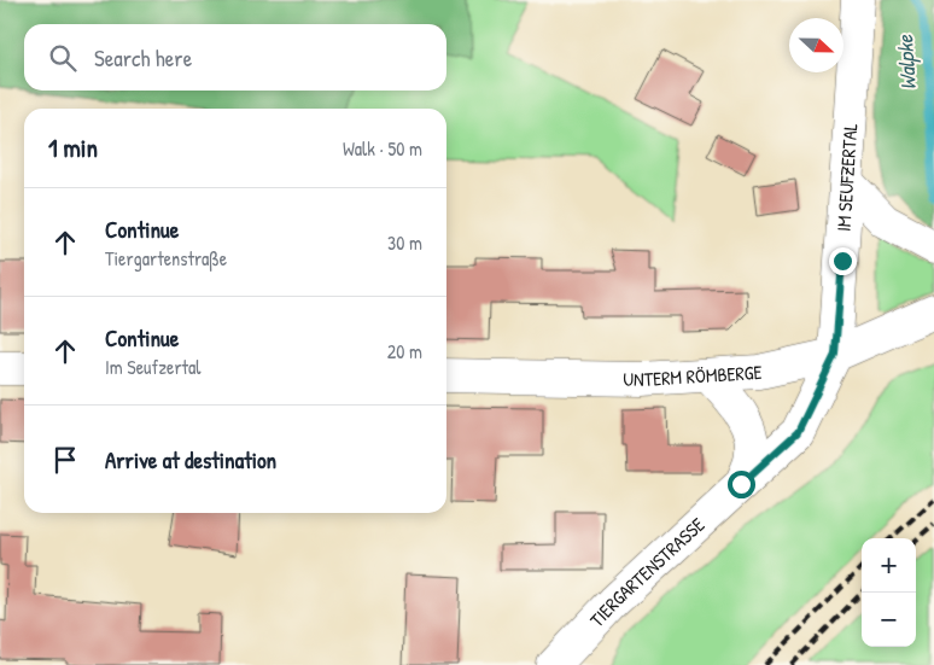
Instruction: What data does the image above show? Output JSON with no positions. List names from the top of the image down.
{
  "streets": {
    "main road": ["IM SEUFZERTAL", "UNTERM RÖMBERGE", "TIERGARTENSTRASSE"]
  },
  "crossings": [
    ["IM SEUFZERTAL", "UNTERM RÖMBERGE"],
    ["IM SEUFZERTAL", "TIERGARTENSTRASSE"],
    ["UNTERM RÖMBERGE", "TIERGARTENSTRASSE"]
  ],
  "water": ["Walpke"],
  "north": "right",
  "page": {
    "search": "Search here",
    "heading": ["1 min", "Walk · 50 m"],
    "list": [
      ["Continue", "Tiergartenstraße", "30 m"],
      ["Continue", "Im Seufzertal", "20 m"],
      "Arrive at destination"
    ],
    "map_buttons": ["+", "−"]
  }
}
